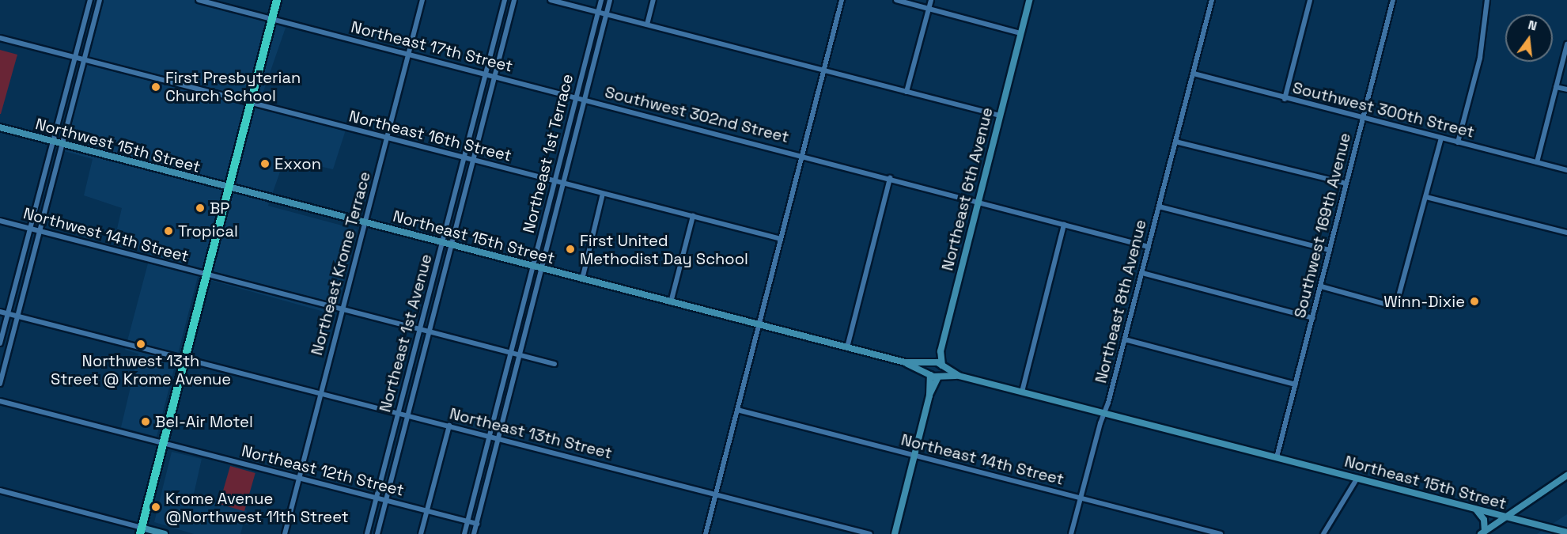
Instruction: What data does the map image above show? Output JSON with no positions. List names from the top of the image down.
{
  "streets": {
    "street": [
      "Northeast 17th Street",
      "Southwest 300th Street",
      "Southwest 302nd Street",
      "Northeast 16th Street",
      "Northwest 15th Street",
      "Northeast 1st Terrace",
      "Northeast 6th Avenue",
      "Southwest 169th Avenue",
      "Northwest 14th Street",
      "Northeast 15th Street",
      "Northeast Krome Terrace",
      "Northeast 8th Avenue",
      "Northeast 1st Avenue",
      "Northeast 13th Street",
      "Northeast 14th Street",
      "Northeast 12th Street"
    ]
  },
  "crossings": [
    ["Northeast 17th Street", "Southwest 302nd Street"],
    ["Northeast 17th Street", "Northeast 1st Terrace"],
    ["Northeast 17th Street", "Northeast Krome Terrace"],
    ["Northeast 17th Street", "Northeast 1st Avenue"],
    ["Southwest 300th Street", "Southwest 169th Avenue"],
    ["Southwest 300th Street", "Northeast 8th Avenue"],
    ["Southwest 302nd Street", "Northeast 1st Terrace"],
    ["Northeast 16th Street", "Northeast 1st Terrace"],
    ["Northeast 16th Street", "Northeast Krome Terrace"],
    ["Northeast 16th Street", "Northeast 1st Avenue"],
    ["Northwest 15th Street", "Northeast 15th Street"],
    ["Northeast 1st Terrace", "Northeast 15th Street"],
    ["Northeast 1st Terrace", "Northeast 13th Street"],
    ["Northeast 1st Terrace", "Northeast 12th Street"],
    ["Northeast 6th Avenue", "Northeast 15th Street"],
    ["Southwest 169th Avenue", "Northeast 15th Street"],
    ["Northeast 15th Street", "Northeast Krome Terrace"],
    ["Northeast 15th Street", "Northeast 8th Avenue"],
    ["Northeast 15th Street", "Northeast 1st Avenue"],
    ["Northeast Krome Terrace", "Northeast 13th Street"],
    ["Northeast Krome Terrace", "Northeast 12th Street"],
    ["Northeast 8th Avenue", "Northeast 14th Street"],
    ["Northeast 1st Avenue", "Northeast 13th Street"],
    ["Northeast 1st Avenue", "Northeast 12th Street"]
  ],
  "places": [
    "First Presbyterian Church School",
    "Exxon",
    "BP",
    "Tropical",
    "First United Methodist Day School",
    "Winn-Dixie",
    "Northwest 13th Street @ Krome Avenue",
    "Bel-Air Motel",
    "Krome Avenue @Northwest 11th Street"
  ],
  "north": "top"
}
